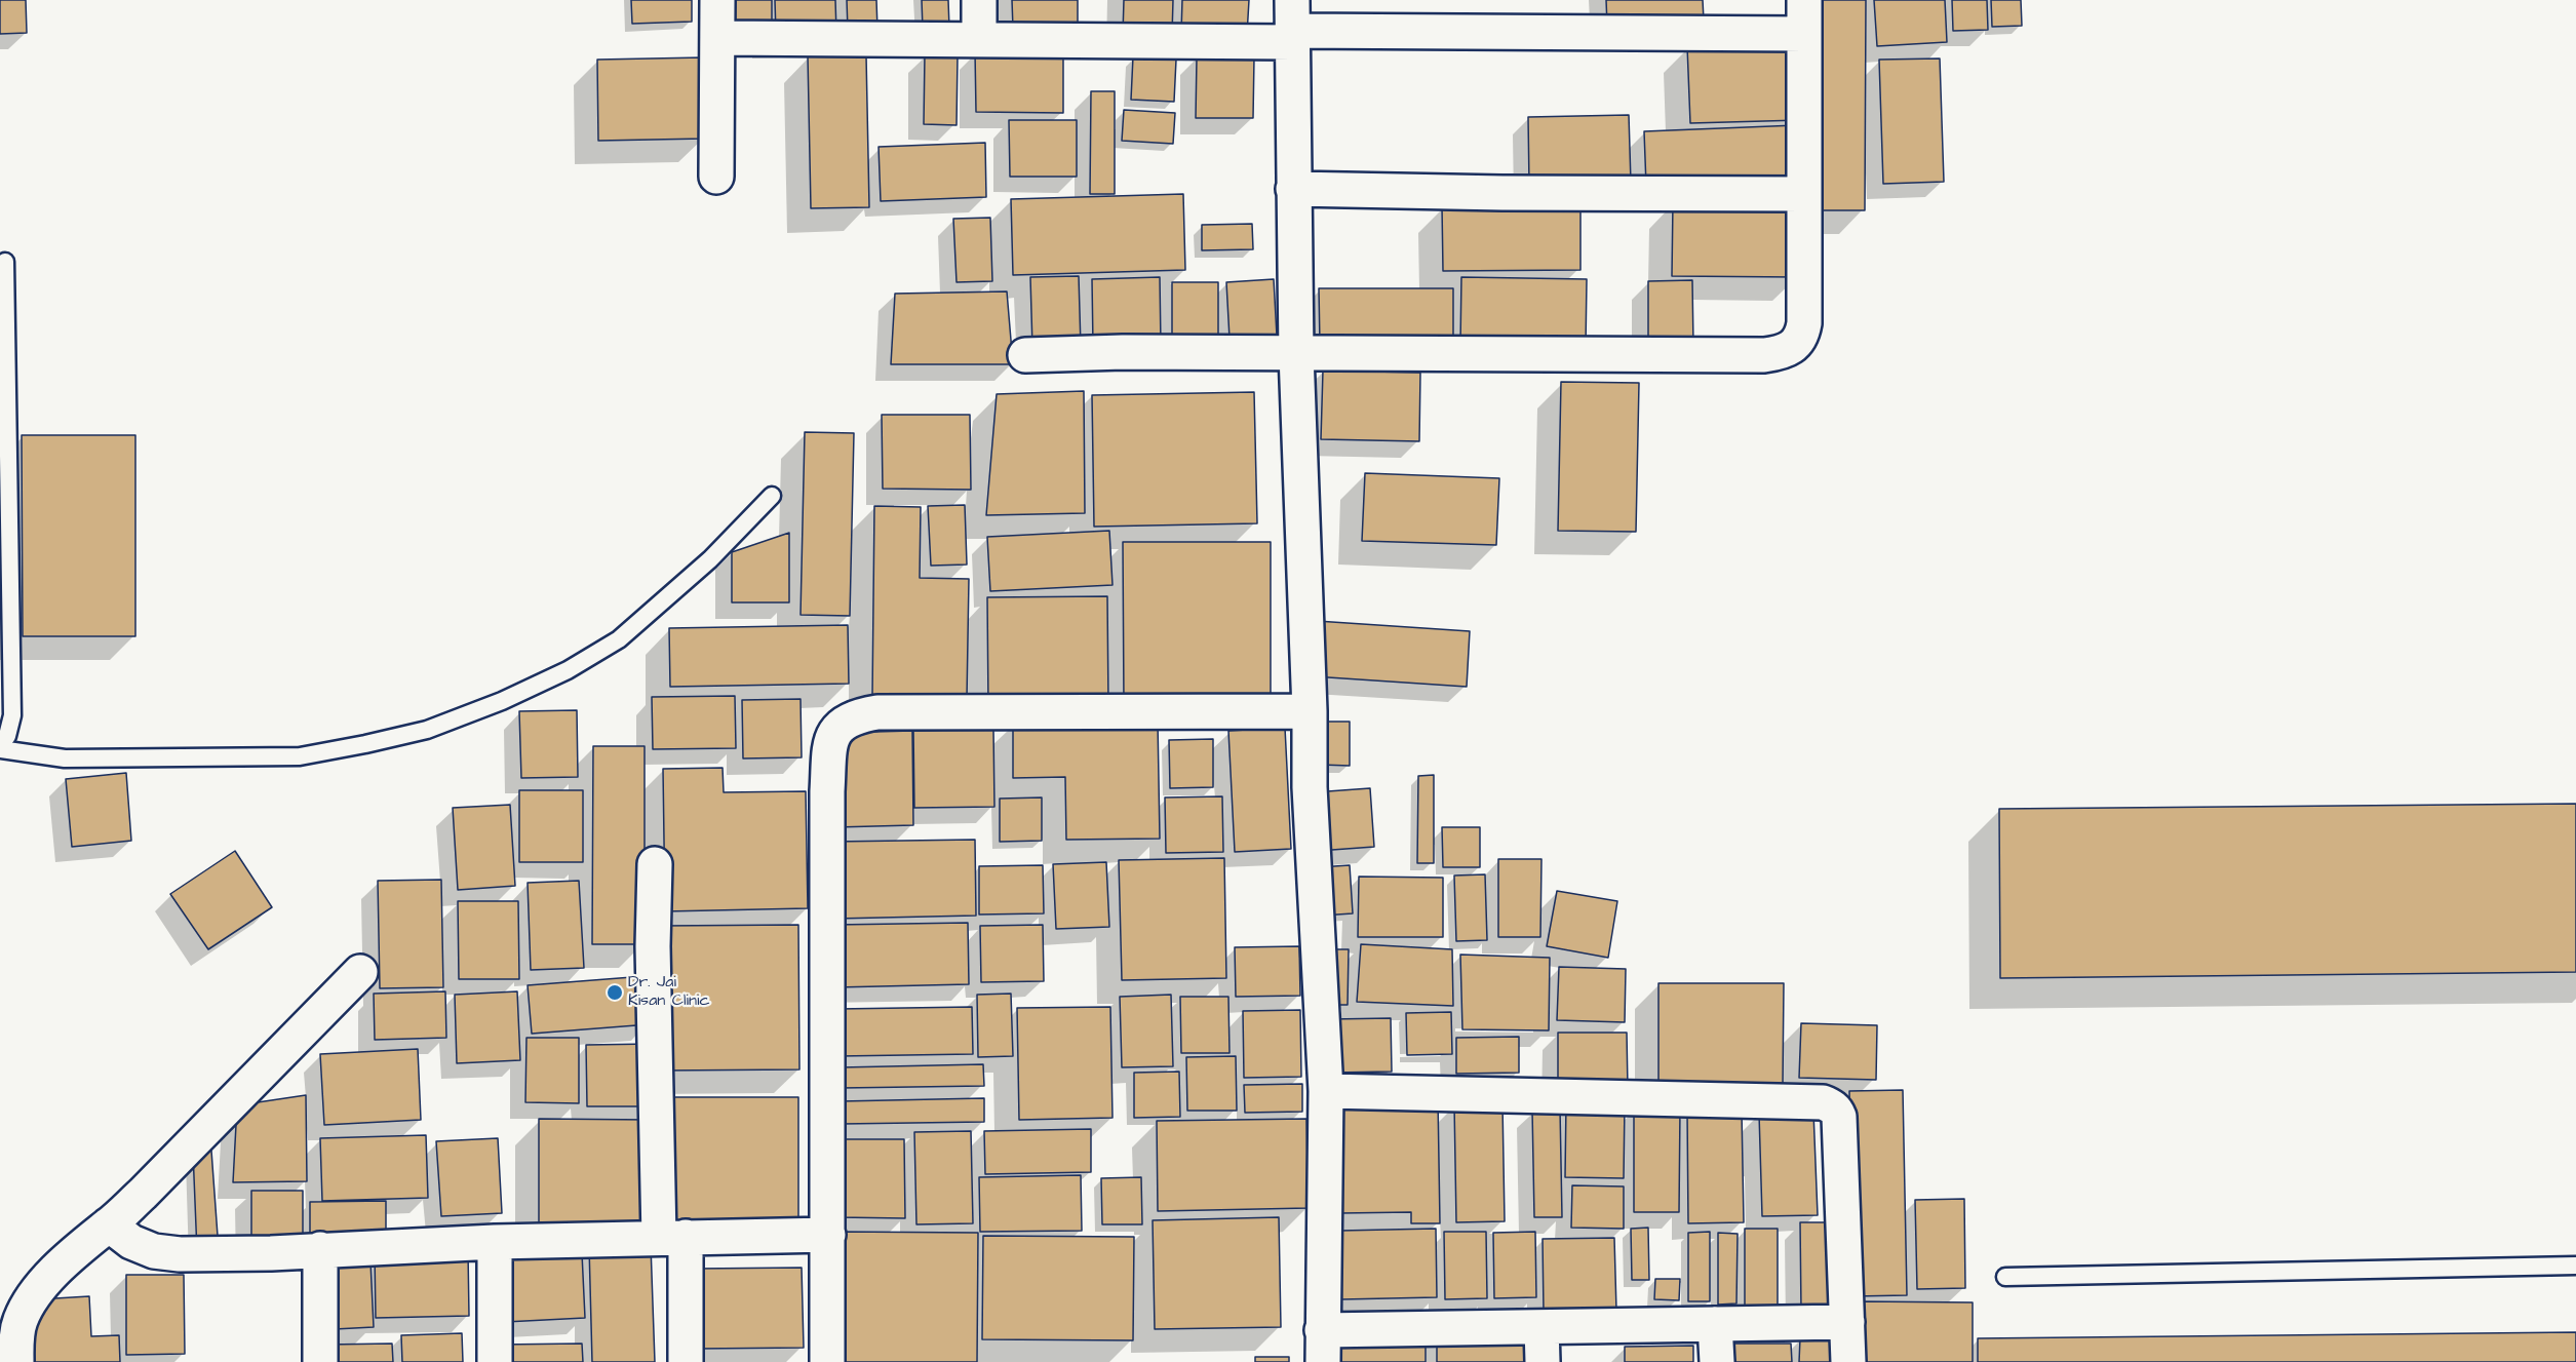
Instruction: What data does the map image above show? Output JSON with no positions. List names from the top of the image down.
{
  "places": ["Dr. Jai Kisan Clinic"]
}
